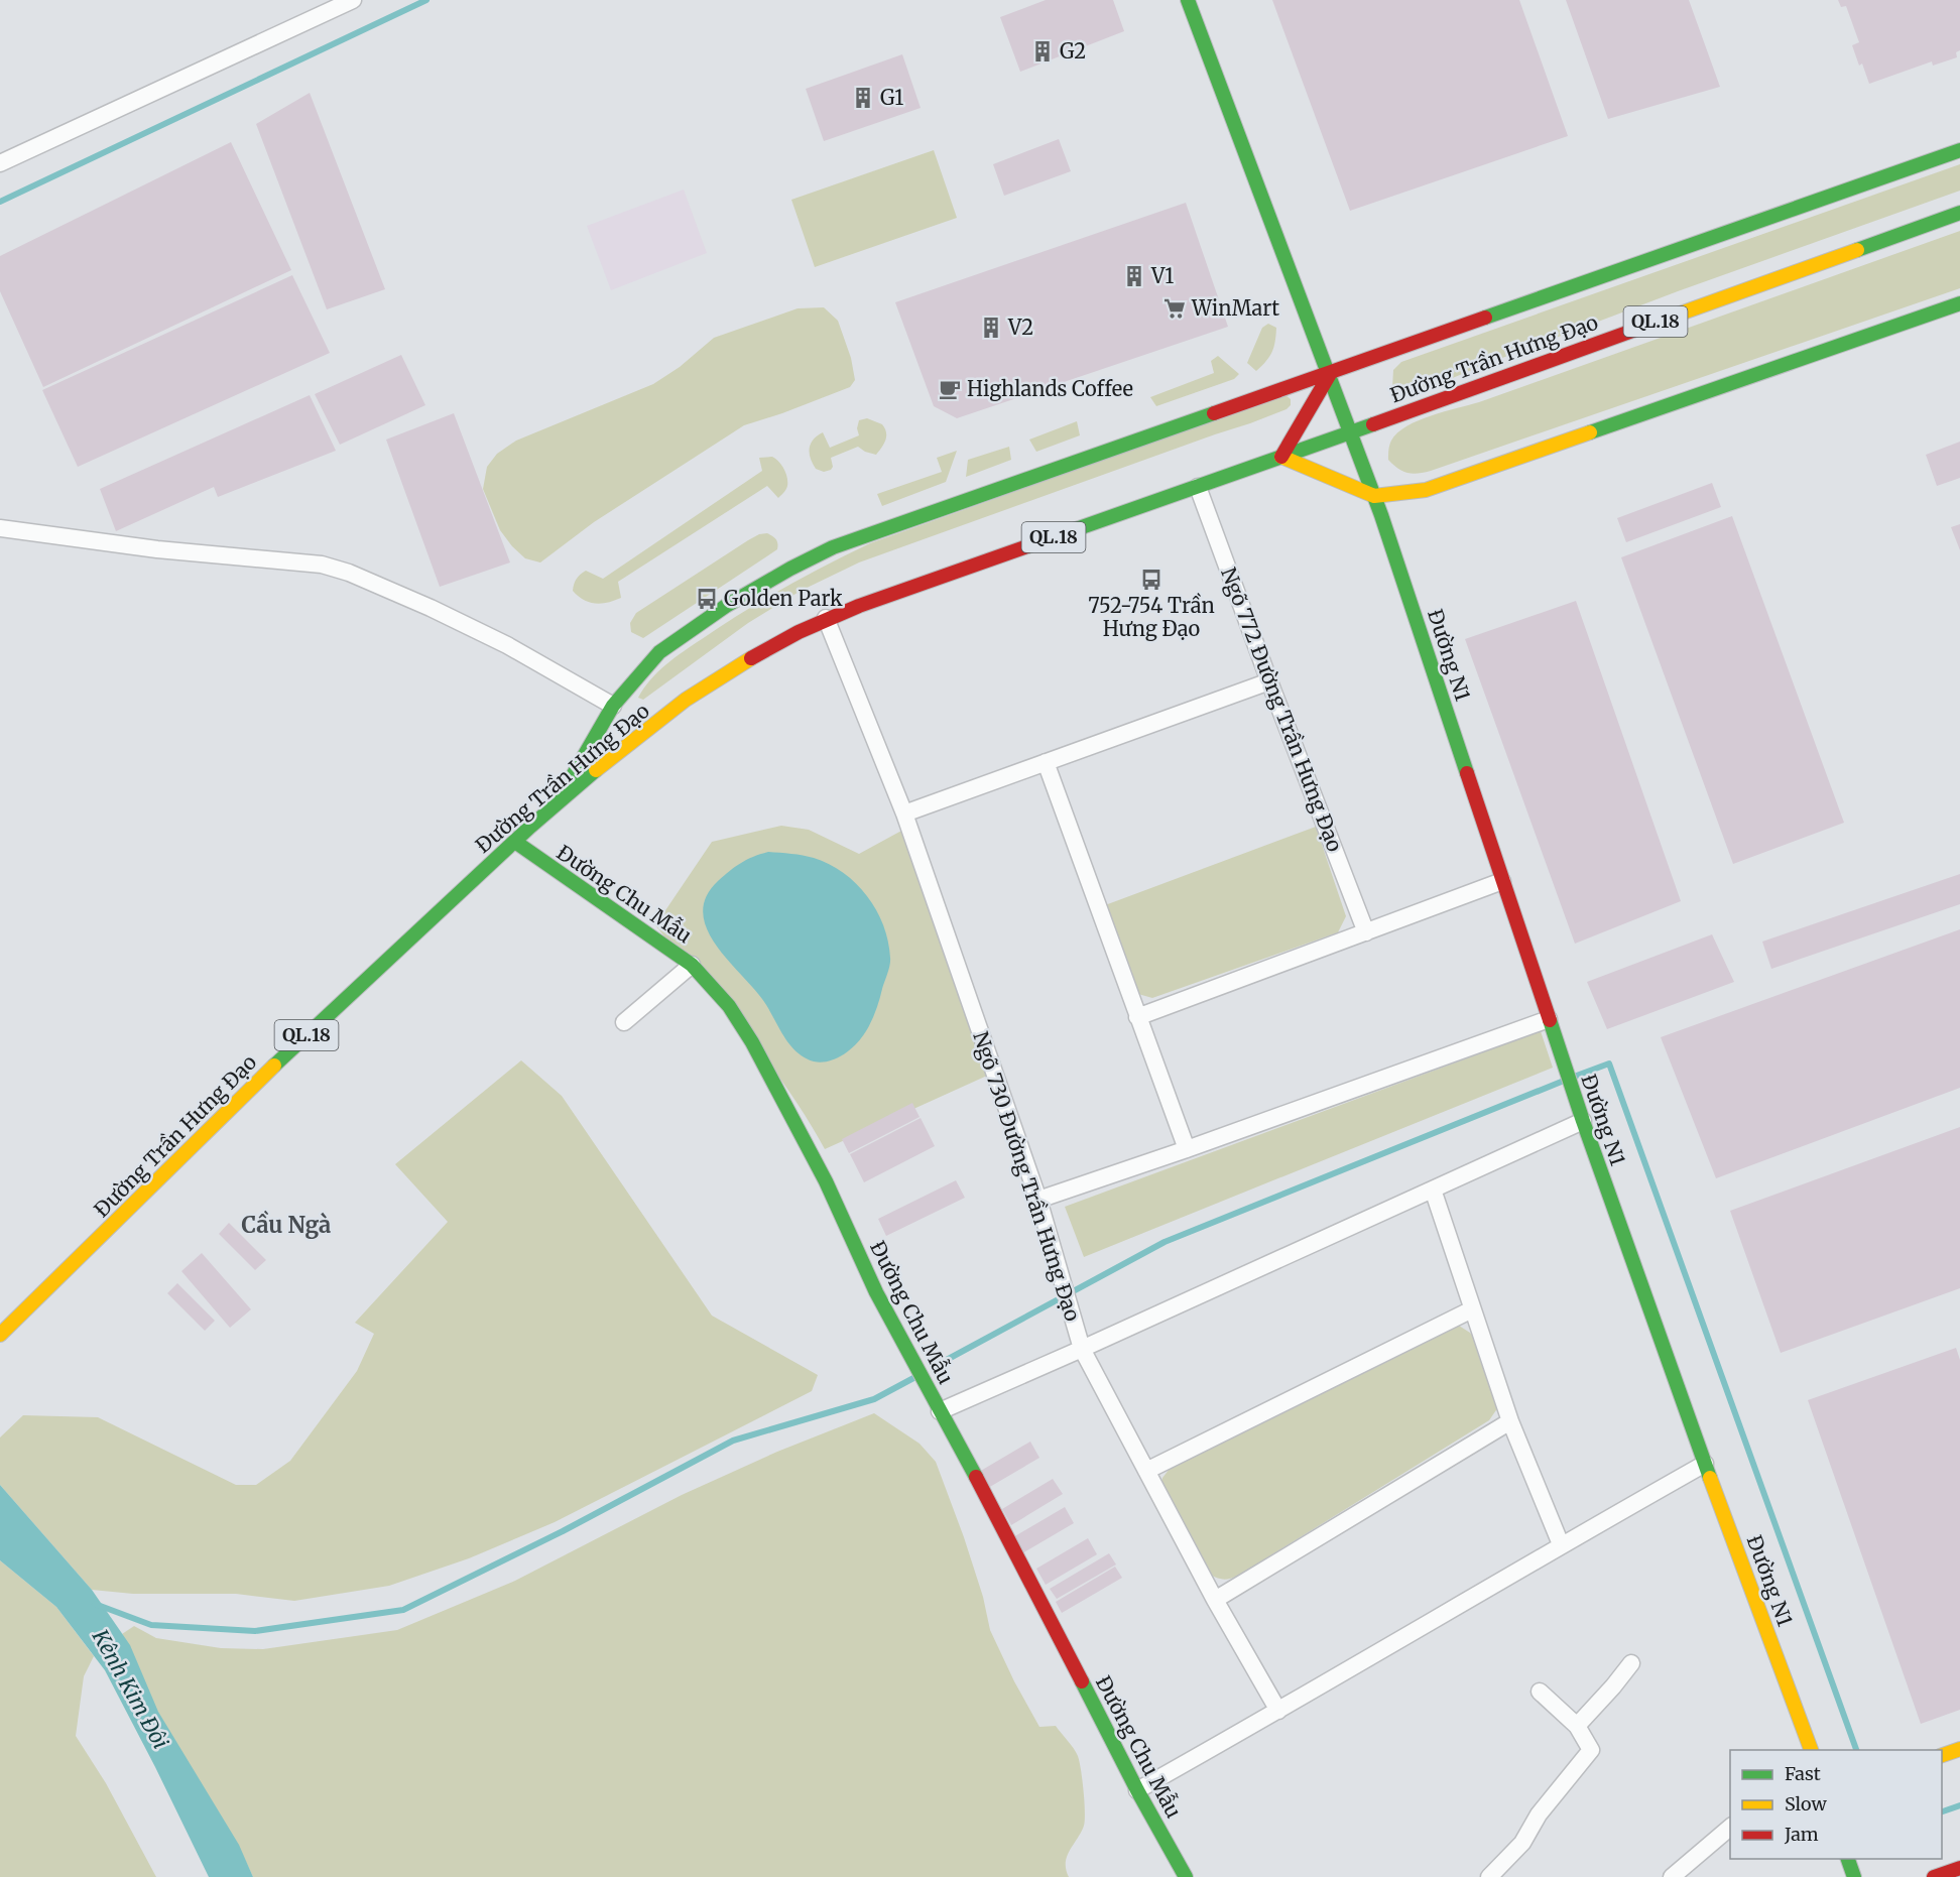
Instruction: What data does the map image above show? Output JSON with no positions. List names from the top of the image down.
{
  "streets": {
    "main road": [
      "QL.18",
      "Đường Trần Hưng Đạo",
      "Đường N1",
      "Đường Chu Mẫu"
    ],
    "street": ["Ngõ 772 Đường Trần Hưng Đạo", "Ngõ 730 Đường Trần Hưng Đạo"]
  },
  "crossings": [
    ["Đường Trần Hưng Đạo", "Đường N1"],
    ["Đường Trần Hưng Đạo", "Ngõ 772 Đường Trần Hưng Đạo"],
    ["Đường Trần Hưng Đạo", "Đường Chu Mẫu"],
    ["Đường Trần Hưng Đạo", "Ngõ 730 Đường Trần Hưng Đạo"]
  ],
  "districts": ["Cầu Ngà"],
  "water": ["Kênh Kim Đôi"],
  "places": {
    "building": [
      "G2",
      "G1",
      "V1",
      "V2"
    ],
    "supermarket": ["WinMart"],
    "cafe": ["Highlands Coffee"],
    "bus stop": ["752-754 Trần Hưng Đạo", "Golden Park"]
  },
  "legend": ["Fast", "Slow", "Jam"]
}
